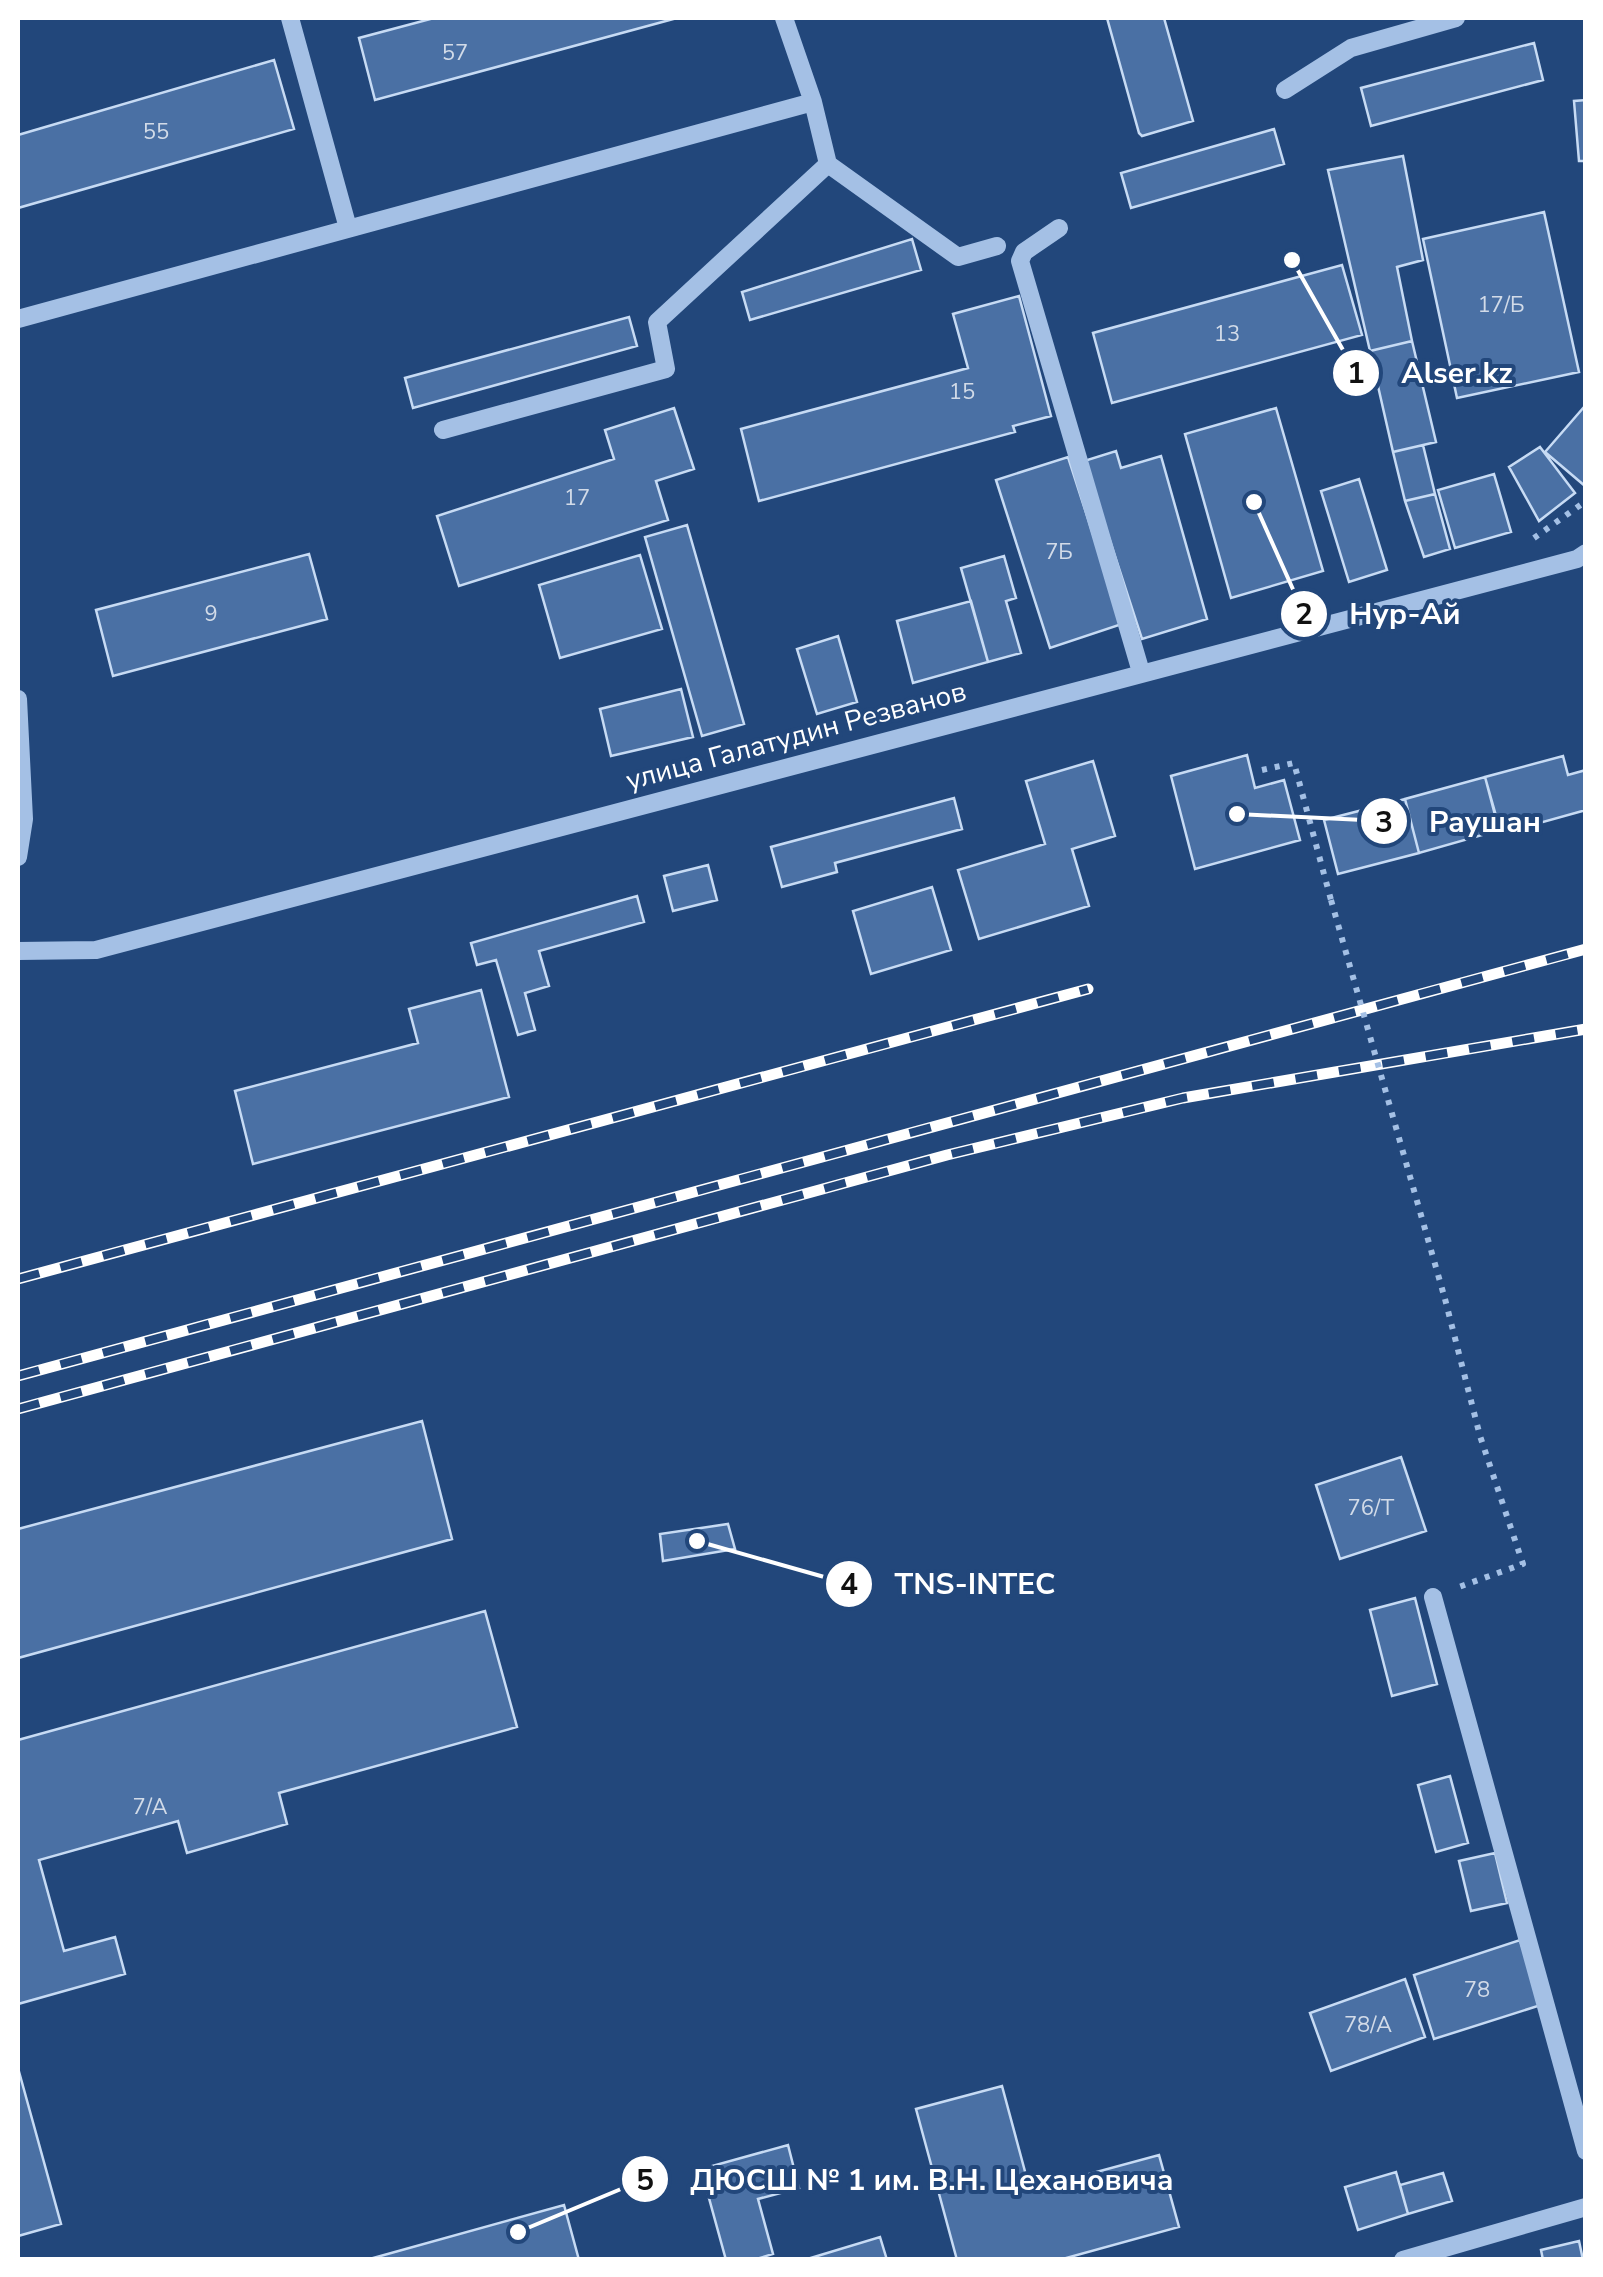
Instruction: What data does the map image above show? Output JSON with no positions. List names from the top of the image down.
{
  "streets": {
    "street": ["улица Галатудин Резванов"]
  },
  "places": [
    "Alser.kz",
    "Нур-Ай",
    "Раушан",
    "TNS-INTEC",
    "ДЮСШ № 1 им. В.Н. Цехановича"
  ],
  "house_numbers": [
    "57",
    "55",
    "17/Б",
    "13",
    "15",
    "17",
    "7Б",
    "9",
    "76/Т",
    "7/А",
    "78",
    "78/А"
  ]
}
